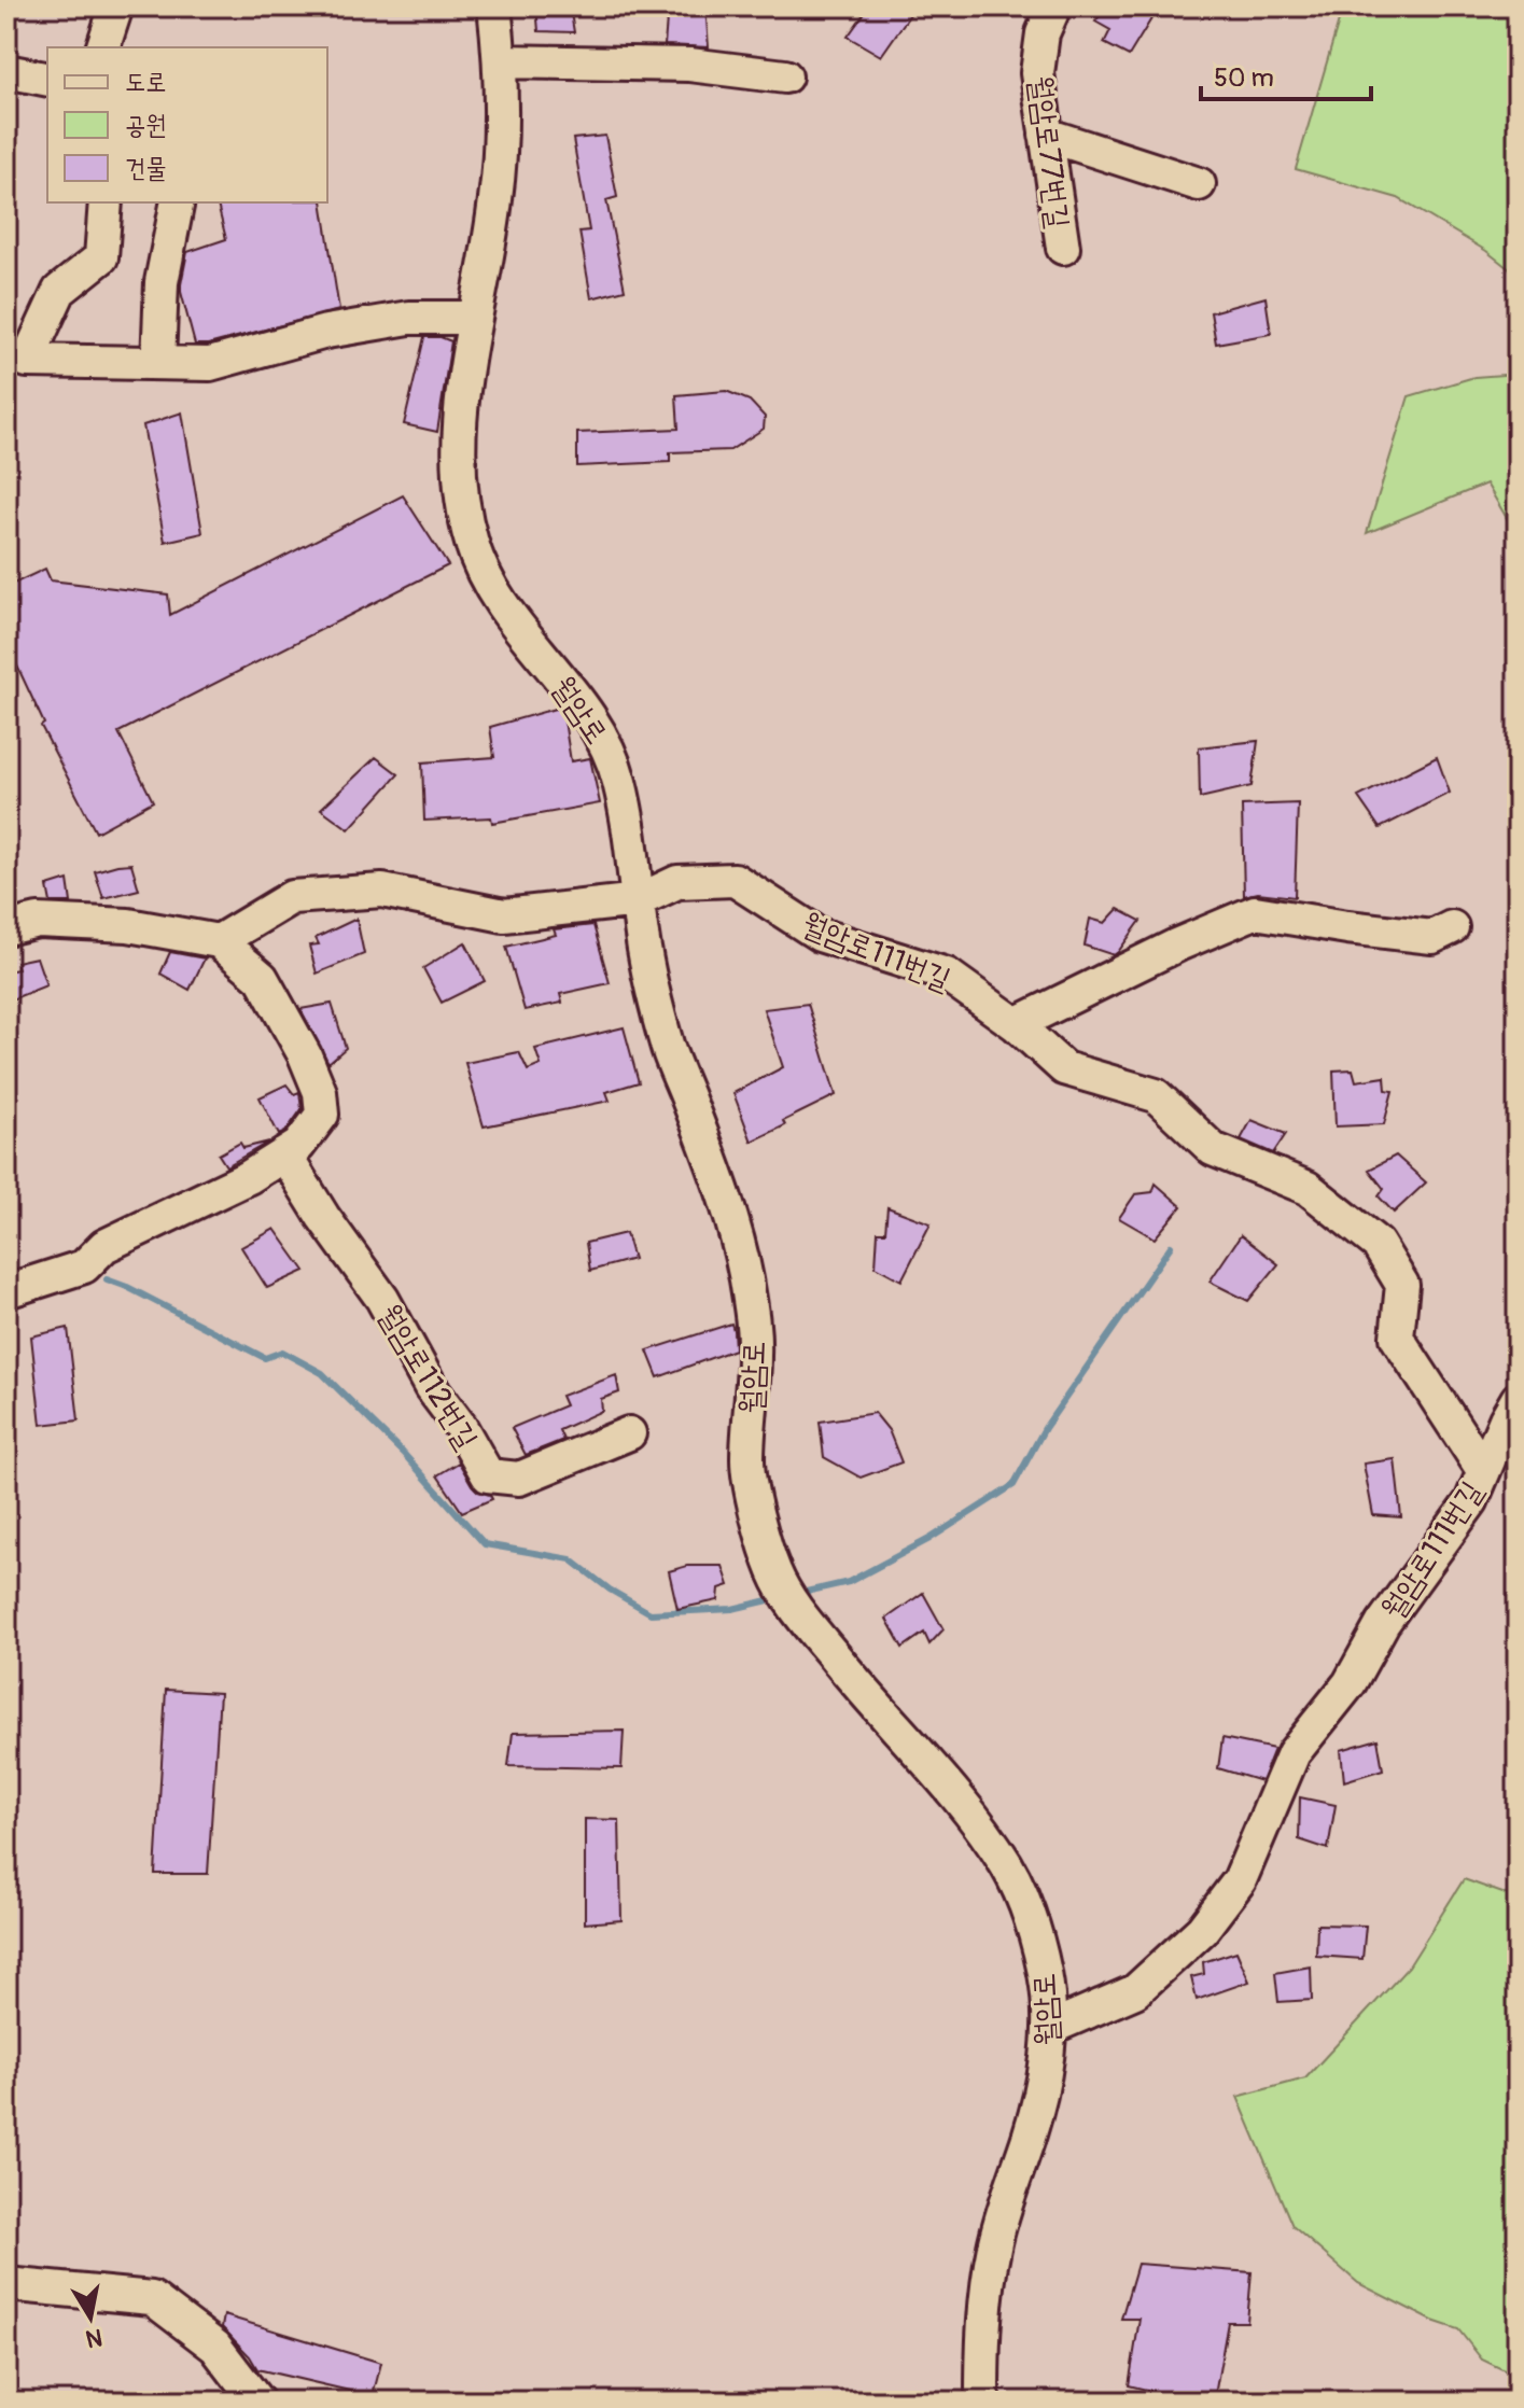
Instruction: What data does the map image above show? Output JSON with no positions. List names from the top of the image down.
{
  "streets": {
    "street": [
      "월암로77번길",
      "월암로",
      "월암로111번길",
      "월암로112번길"
    ]
  },
  "crossings": [
    ["월암로", "월암로111번길"]
  ],
  "legend": ["도로", "공원", "건물"],
  "scale_bar": "50 m",
  "north": "bottom"
}
